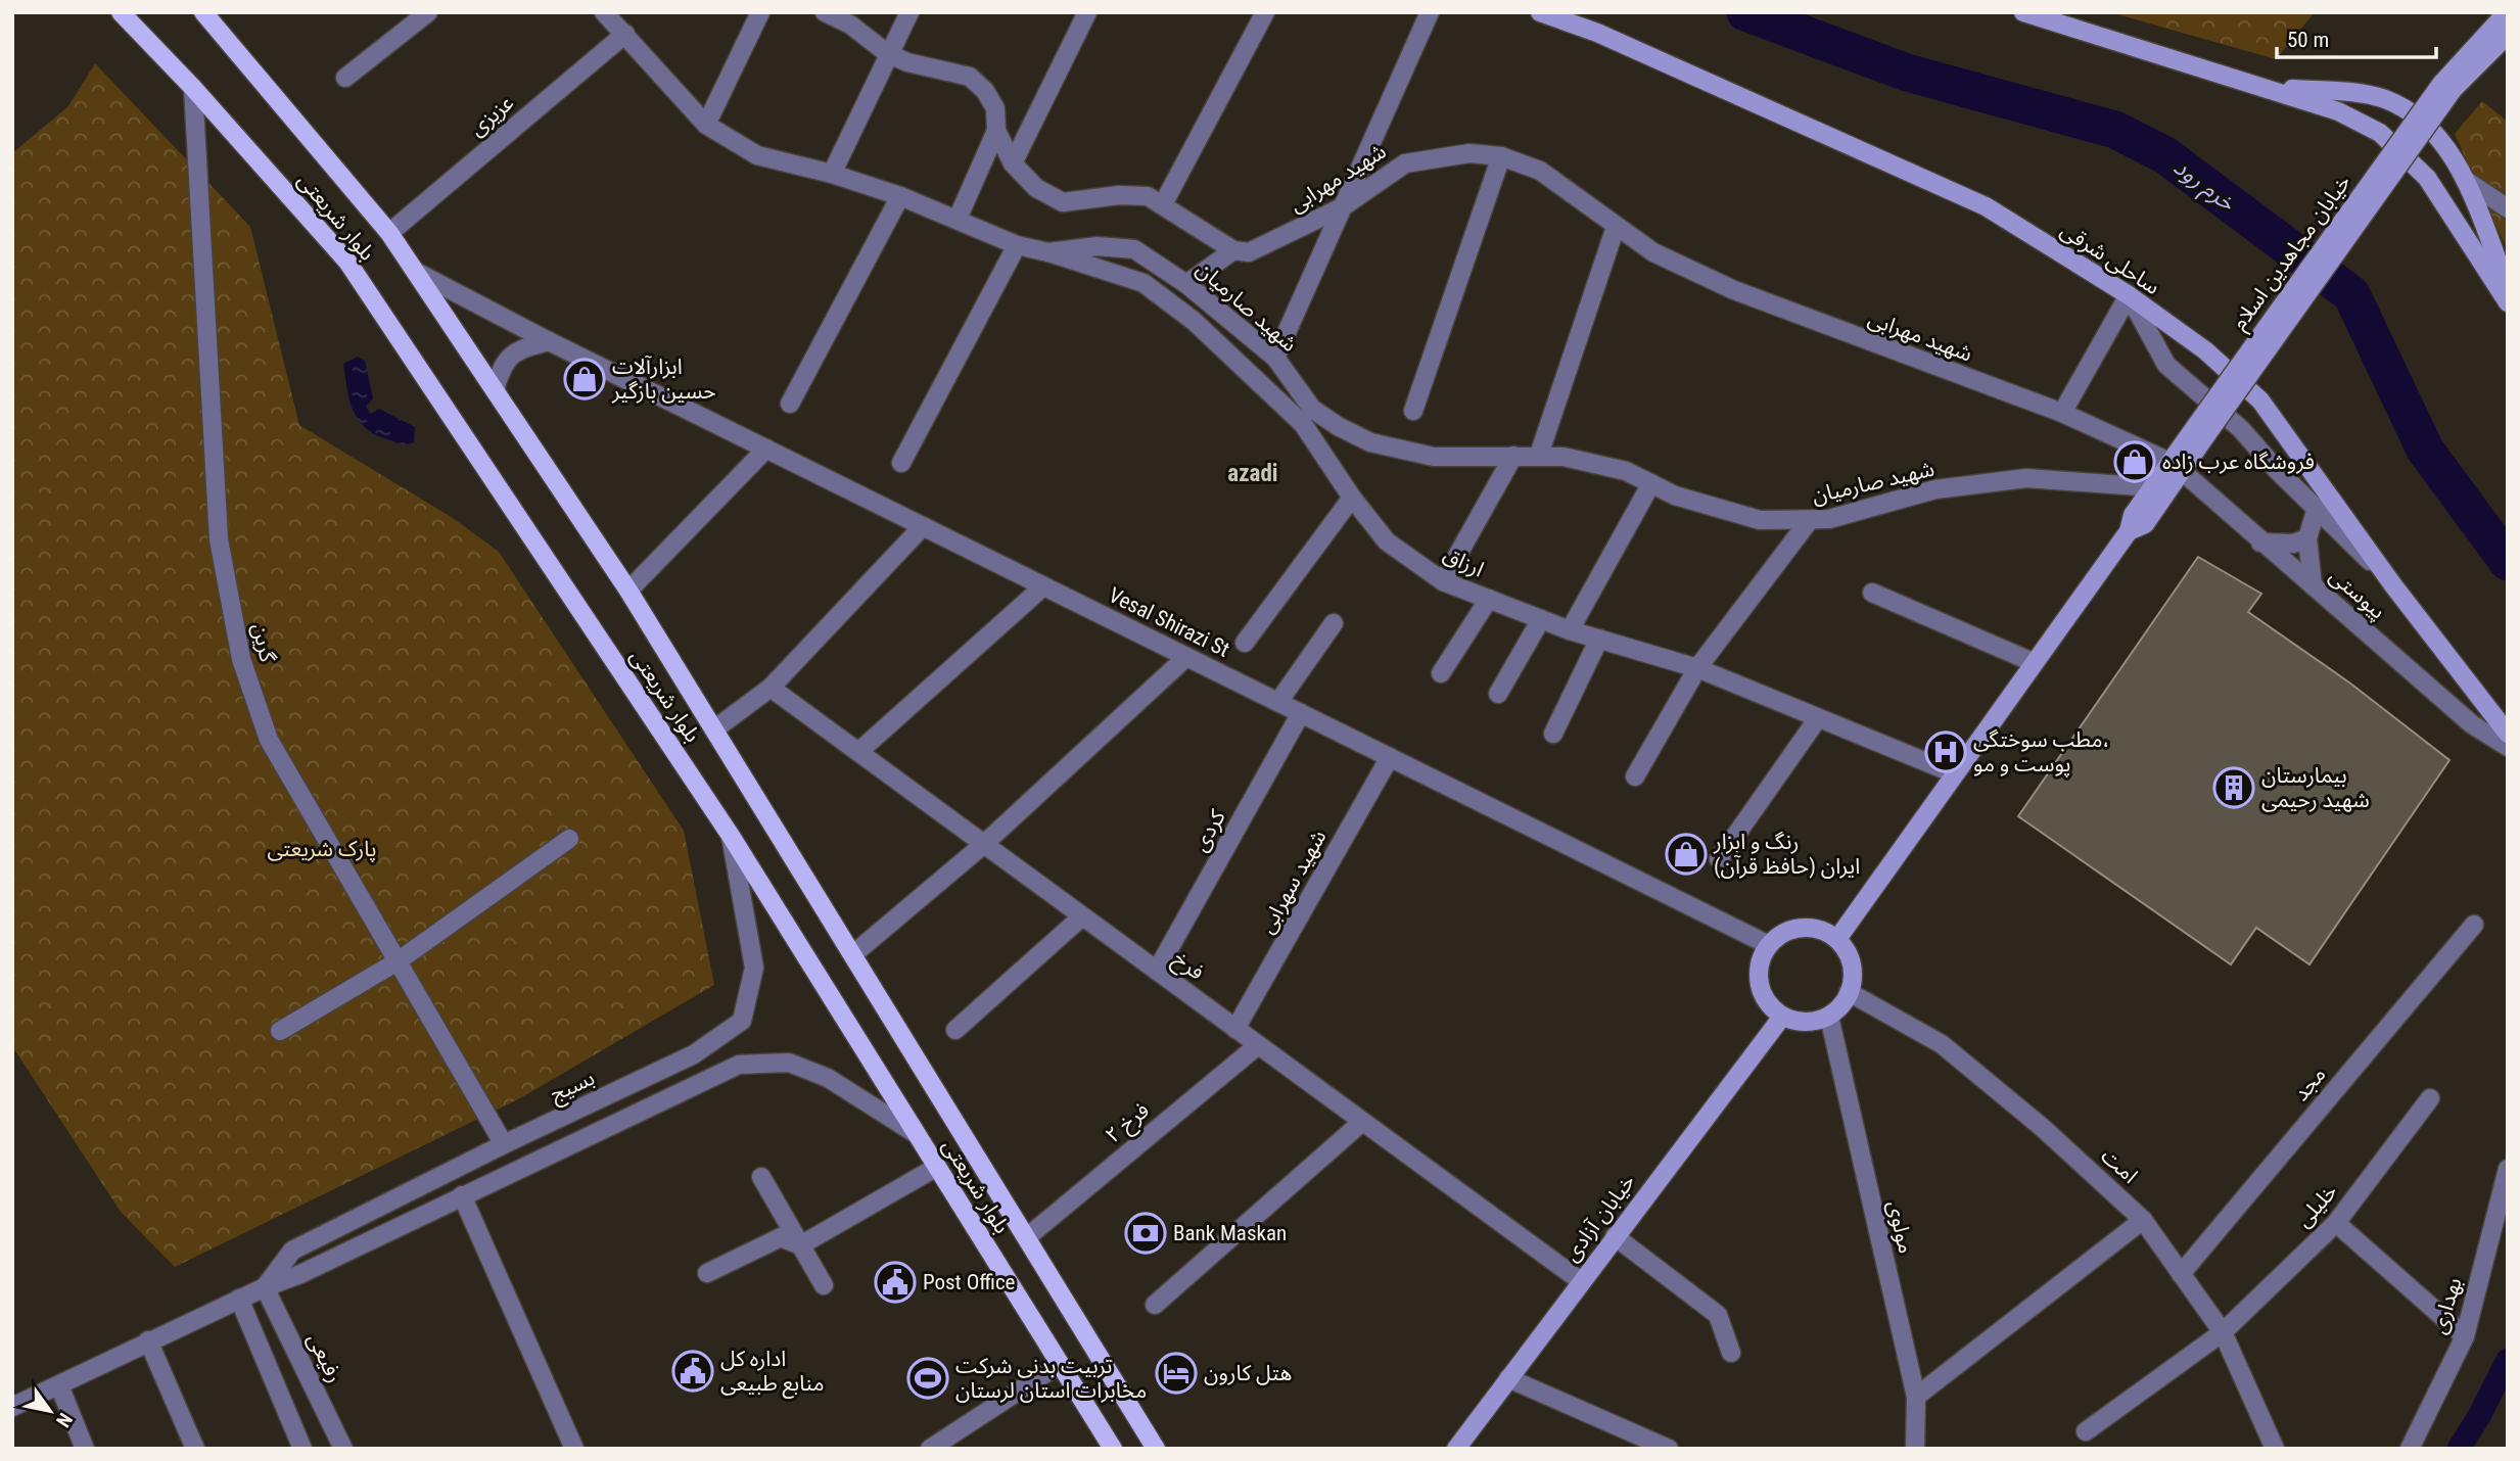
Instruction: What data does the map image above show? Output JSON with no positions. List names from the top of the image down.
{
  "streets": {
    "main road": [
      "بلوار شریعتی",
      "خیابان مجاهدین اسلام",
      "ساحلی شرقی",
      "خیابان آزادی"
    ],
    "street": [
      "عزیزی",
      "شهید مهرابی",
      "شهید صارمیان",
      "ارزاق",
      "پیوستی",
      "Vesal Shirazi St",
      "گرین",
      "کردی",
      "شهید سهرابی",
      "فرخ",
      "مجد",
      "بسیج",
      "فرخ ۲",
      "امت",
      "خلیلی",
      "مولوی",
      "بهداری",
      "رفیعی"
    ]
  },
  "crossings": [
    ["عزیزی", "بلوار شریعتی"],
    ["عزیزی", "شهید صارمیان"],
    ["شهید مهرابی", "خیابان مجاهدین اسلام"],
    ["شهید مهرابی", "پیوستی"],
    ["بلوار شریعتی", "Vesal Shirazi St"],
    ["بلوار شریعتی", "گرین"],
    ["بلوار شریعتی", "بسیج"],
    ["بلوار شریعتی", "فرخ ۲"],
    ["خیابان مجاهدین اسلام", "شهید صارمیان"],
    ["خیابان مجاهدین اسلام", "ارزاق"],
    ["خیابان مجاهدین اسلام", "پیوستی"],
    ["خیابان مجاهدین اسلام", "Vesal Shirazi St"],
    ["خیابان مجاهدین اسلام", "امت"],
    ["خیابان مجاهدین اسلام", "خیابان آزادی"],
    ["خیابان مجاهدین اسلام", "مولوی"],
    ["شهید صارمیان", "ارزاق"],
    ["Vesal Shirazi St", "کردی"],
    ["Vesal Shirazi St", "شهید سهرابی"],
    ["Vesal Shirazi St", "امت"],
    ["Vesal Shirazi St", "خیابان آزادی"],
    ["Vesal Shirazi St", "مولوی"],
    ["گرین", "بسیج"],
    ["کردی", "فرخ"],
    ["شهید سهرابی", "فرخ"],
    ["فرخ", "فرخ ۲"],
    ["فرخ", "خیابان آزادی"],
    ["مجد", "امت"],
    ["بسیج", "رفیعی"],
    ["امت", "خلیلی"],
    ["امت", "خیابان آزادی"],
    ["امت", "مولوی"],
    ["خیابان آزادی", "مولوی"]
  ],
  "districts": ["azadi"],
  "water": ["خرم رود"],
  "parks": ["پارک شریعتی"],
  "places": {
    "shop": ["ابزارآلات حسین بازگیر", "فروشگاه عرب زاده", "رنگ و ابزار ایران (حافظ قرآن)"],
    "hospital": ["مطب سوختگی، پوست و مو"],
    "building": ["بیمارستان شهید رحیمی"],
    "bank": ["Bank Maskan"],
    "public building": ["Post Office", "اداره کل منابع طبیعی"],
    "hotel": ["هتل کارون"],
    "sports": ["تربیت بدنی شرکت مخابرات استان لرستان"]
  },
  "scale_bar": "50 m",
  "north": "bottom right"
}
